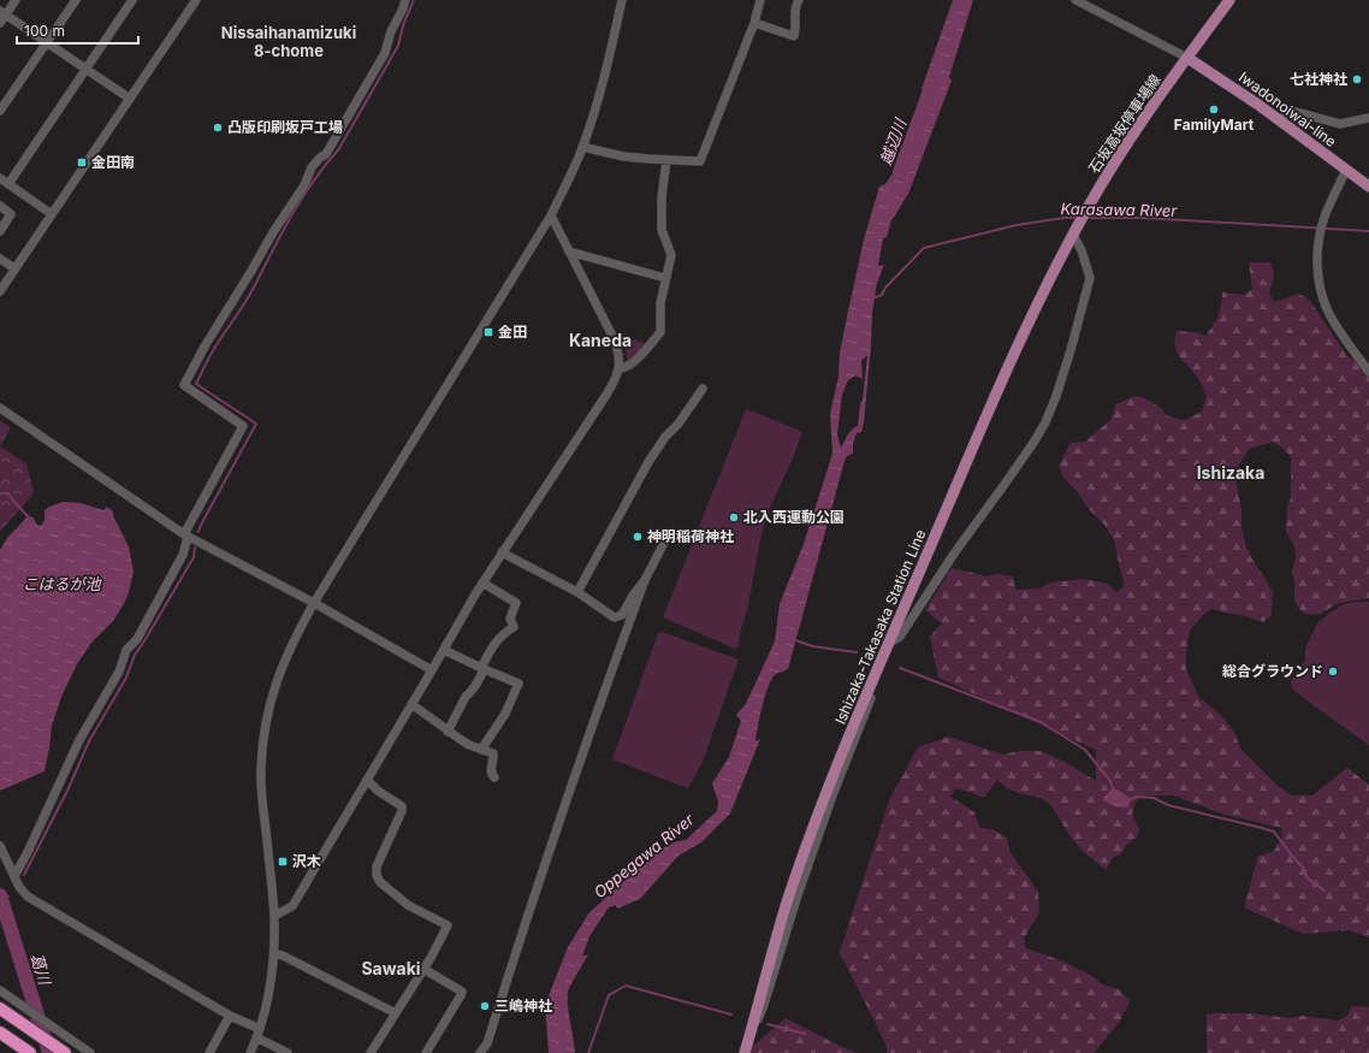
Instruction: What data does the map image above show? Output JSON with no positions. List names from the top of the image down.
{
  "streets": {
    "main road": ["Iwadonoiwai-line", "石坂高坂停車場線", "Ishizaka-Takasaka Station Line"]
  },
  "crossings": [
    ["Iwadonoiwai-line", "石坂高坂停車場線"],
    ["石坂高坂停車場線", "Ishizaka-Takasaka Station Line"]
  ],
  "districts": [
    "Nissaihanamizuki 8-chome",
    "Kaneda",
    "Ishizaka",
    "Sawaki"
  ],
  "water": [
    "越辺川",
    "Karasawa River",
    "こはるが池",
    "Oppegawa River",
    "葛川"
  ],
  "places": {
    "other": [
      "七社神社",
      "FamilyMart",
      "凸版印刷坂戸工場",
      "北入西運動公園",
      "神明稲荷神社",
      "総合グラウンド",
      "三嶋神社"
    ],
    "transit": ["金田南", "金田", "沢木"]
  },
  "scale_bar": "100 m"
}
